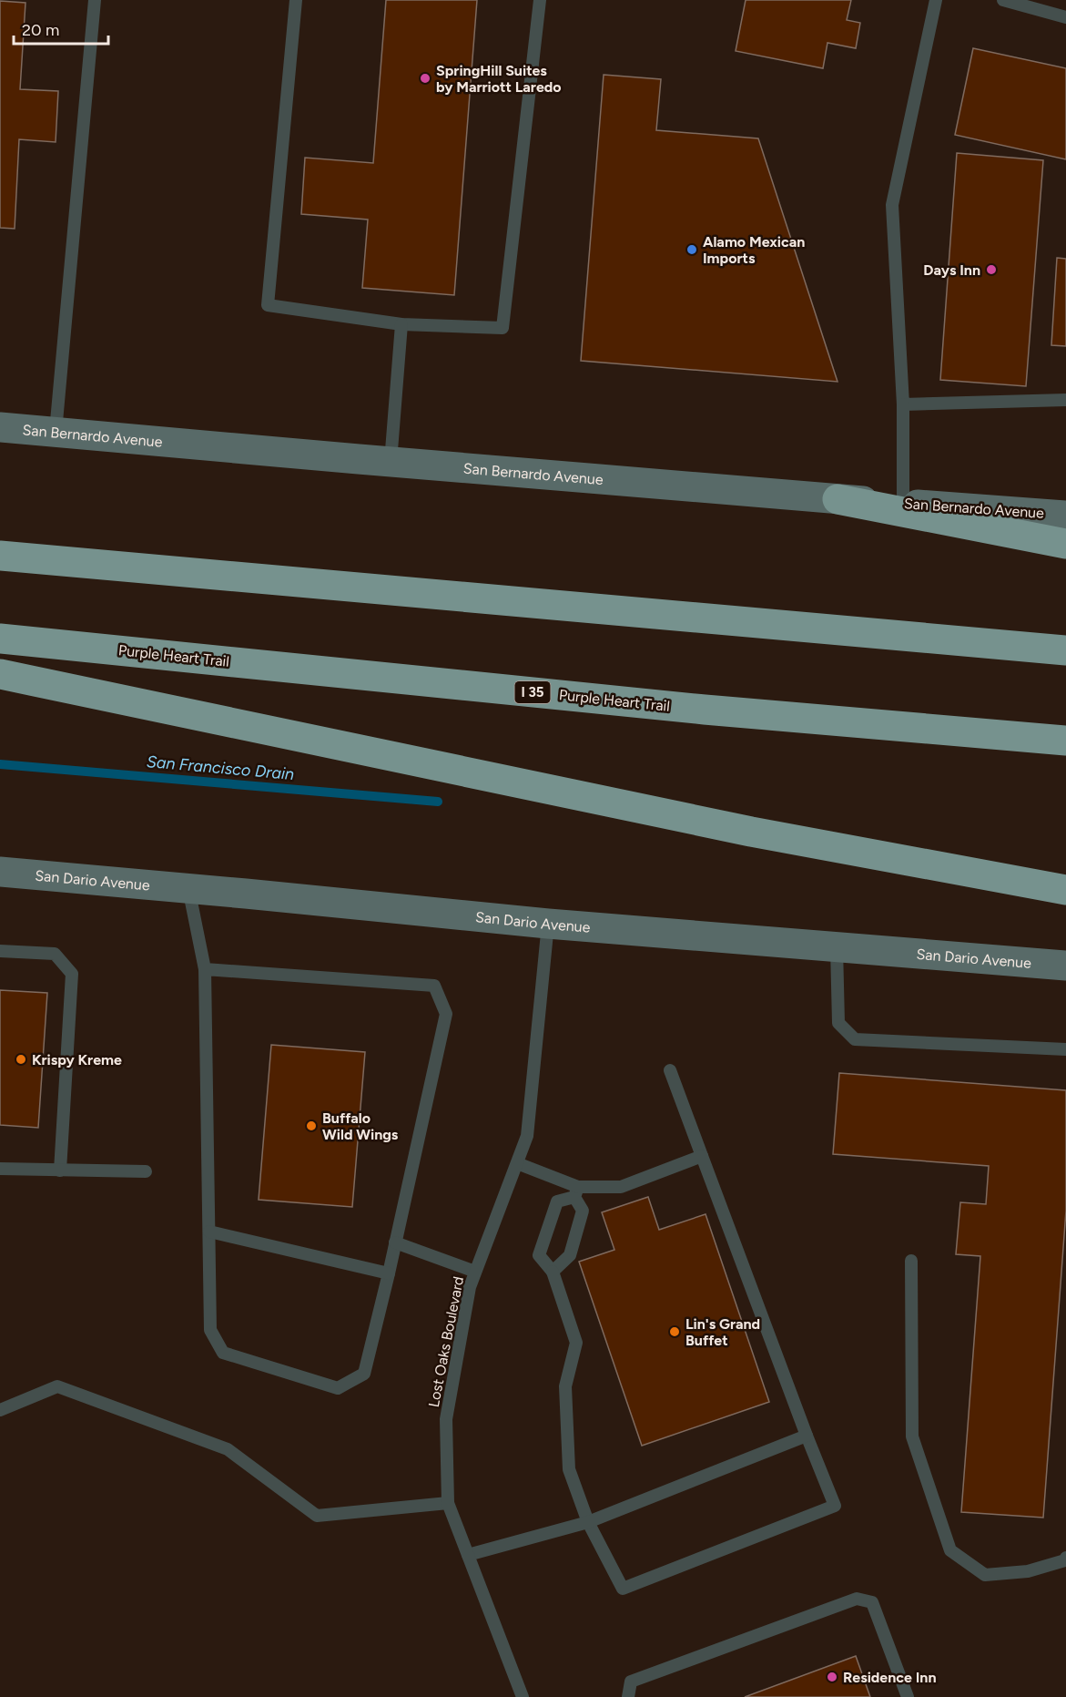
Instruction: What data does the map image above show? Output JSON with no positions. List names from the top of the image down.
{
  "streets": {
    "highway": ["Purple Heart Trail", "I 35"],
    "main road": ["San Bernardo Avenue", "San Dario Avenue"],
    "lane": ["Lost Oaks Boulevard"]
  },
  "crossings": [
    ["San Dario Avenue", "Lost Oaks Boulevard"]
  ],
  "water": ["San Francisco Drain"],
  "places": [
    "SpringHill Suites by Marriott Laredo",
    "Alamo Mexican Imports",
    "Days Inn",
    "Krispy Kreme",
    "Buffalo Wild Wings",
    "Lin's Grand Buffet",
    "Residence Inn"
  ],
  "scale_bar": "20 m"
}
